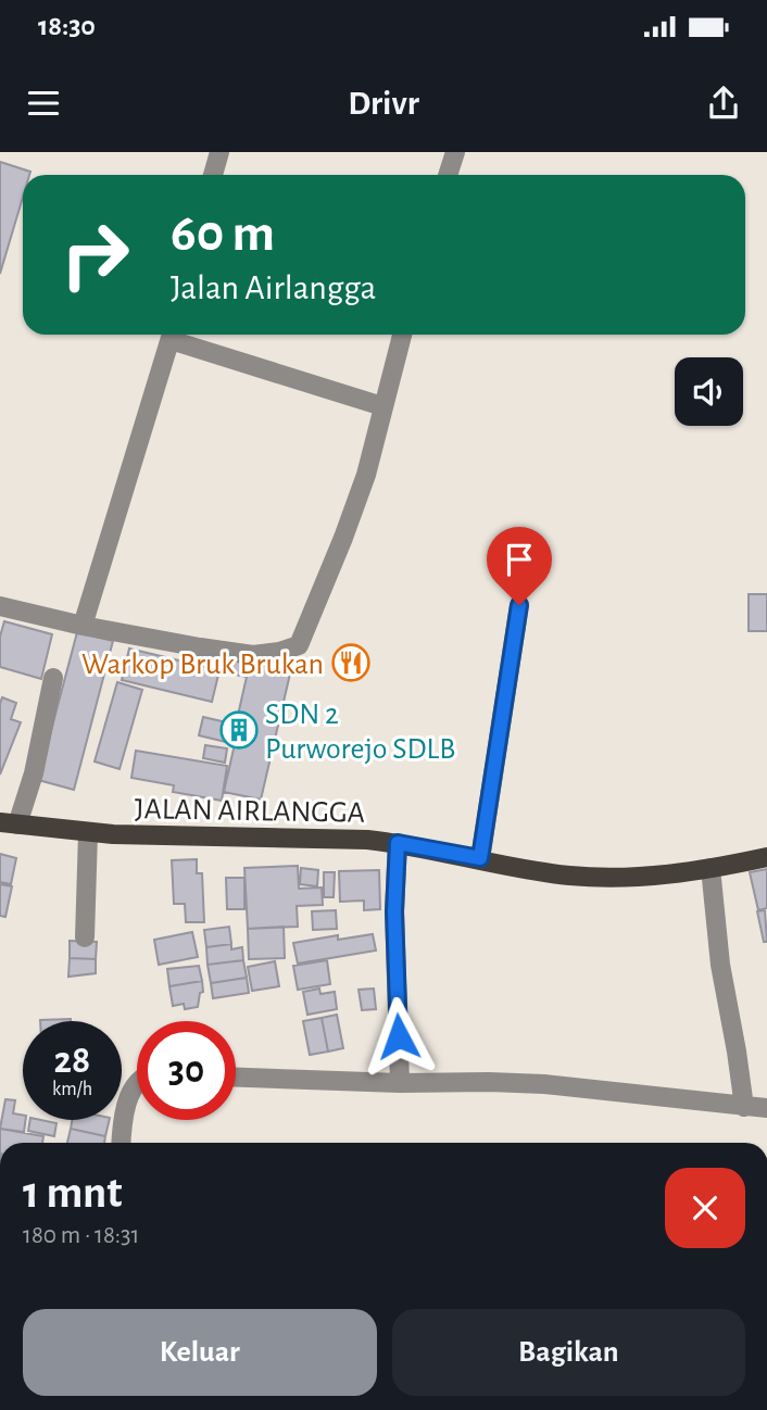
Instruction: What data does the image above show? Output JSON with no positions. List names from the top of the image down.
{
  "streets": {
    "main road": ["JALAN AIRLANGGA"]
  },
  "places": {
    "restaurant": ["Warkop Bruk Brukan"],
    "building": ["SDN 2 Purworejo SDLB"]
  },
  "page": {
    "status": "18:30",
    "header": "Drivr",
    "turn": ["60 m", "Jalan Airlangga"],
    "speed": "28 km/h",
    "limit": "30",
    "heading": ["1 mnt", "180 m · 18:31"],
    "buttons": ["Keluar", "Bagikan"]
  }
}
